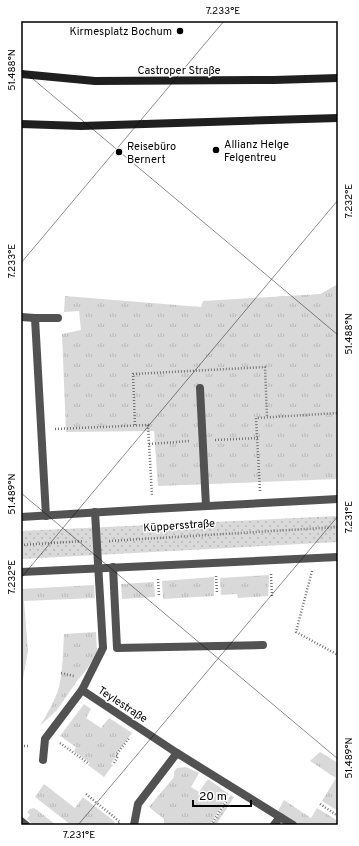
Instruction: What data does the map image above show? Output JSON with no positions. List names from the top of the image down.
{
  "streets": {
    "main road": ["Castroper Straße"],
    "street": ["Küppersstraße", "Teylestraße"]
  },
  "crossings": [
    ["Küppersstraße", "Teylestraße"]
  ],
  "places": ["Kirmesplatz Bochum", "Allianz Helge Felgentreu", "Reisebüro Bernert"],
  "scale_bar": "20 m",
  "coordinates": [
    "7.233°E",
    "51.488°N",
    "7.232°E",
    "51.489°N",
    "7.231°E"
  ]
}
